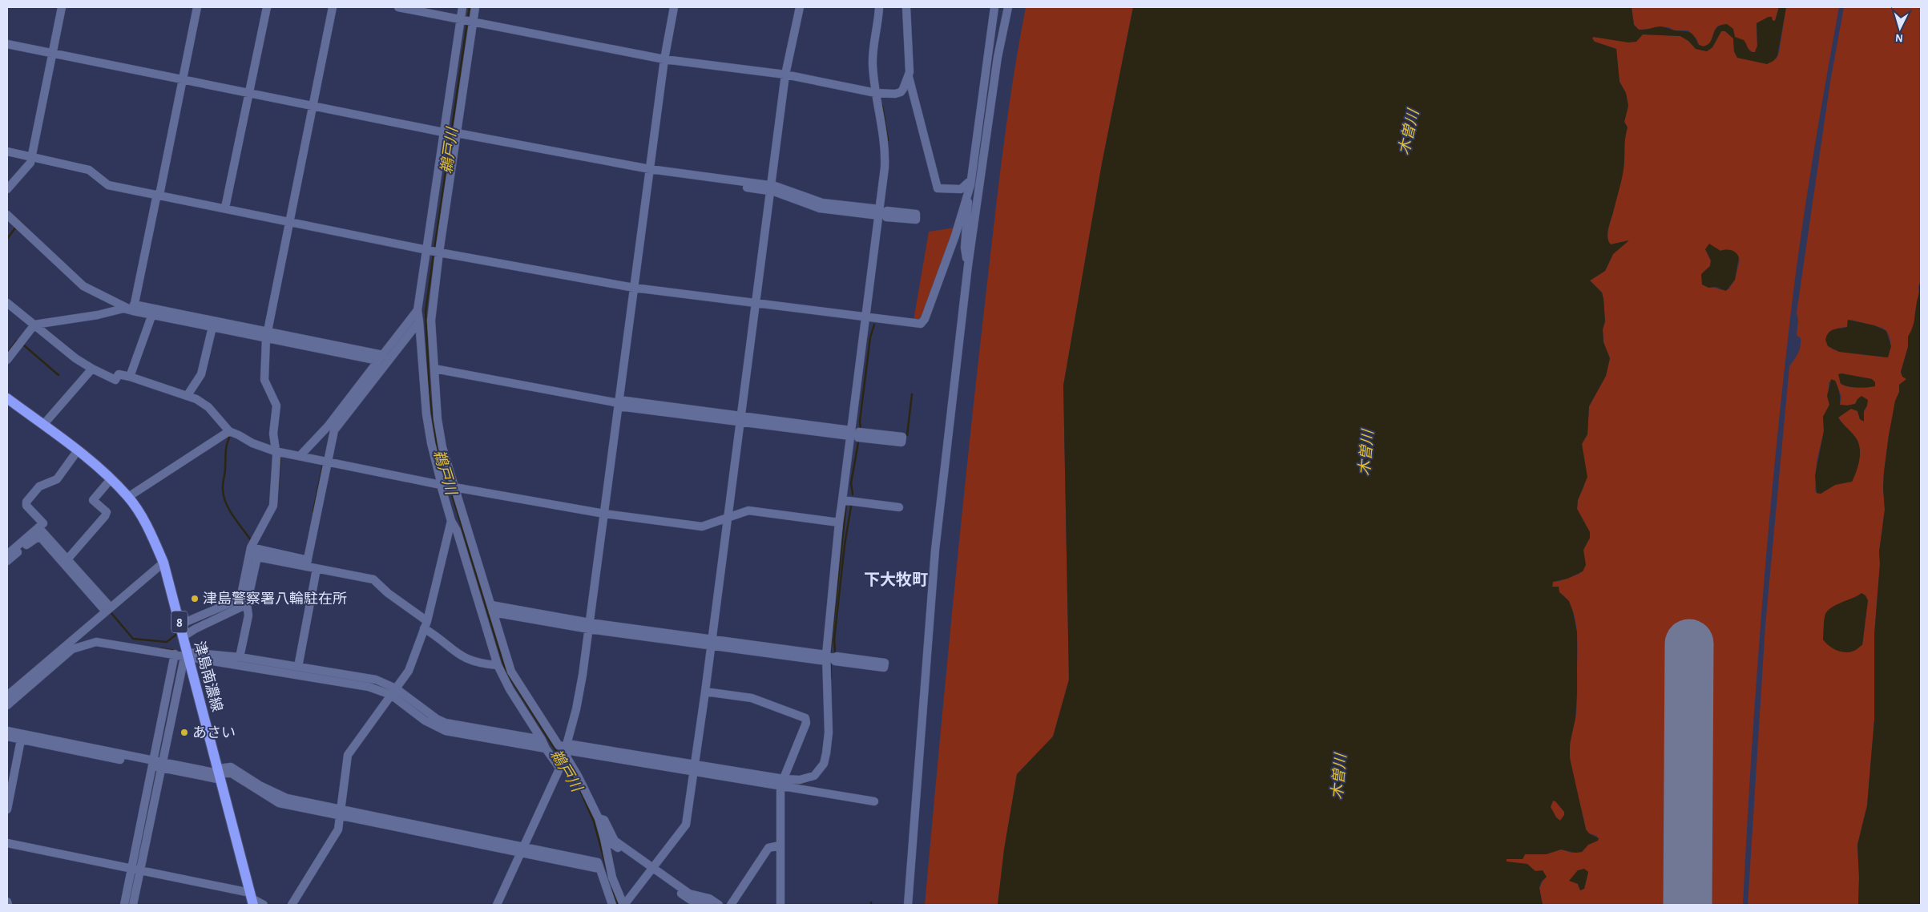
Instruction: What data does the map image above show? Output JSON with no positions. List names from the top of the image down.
{
  "streets": {
    "main road": ["8", "津島南濃線"]
  },
  "districts": ["下大牧町"],
  "water": ["木曽川", "鵜戸川"],
  "places": ["津島警察署八輪駐在所", "あさい"],
  "north": "bottom"
}
